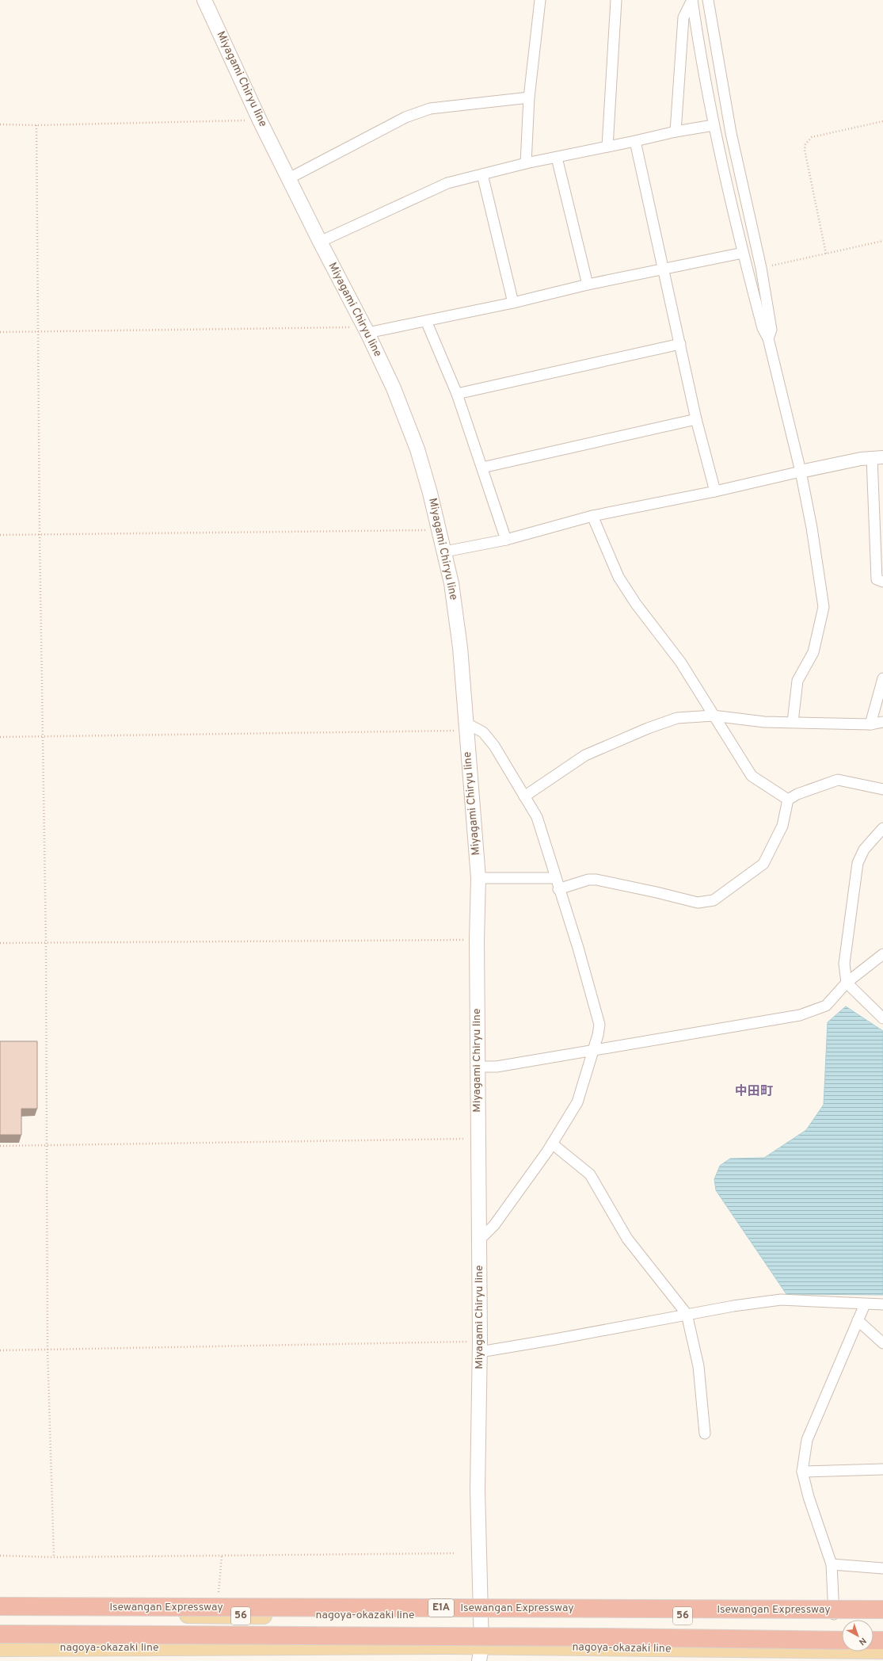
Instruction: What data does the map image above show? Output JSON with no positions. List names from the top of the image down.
{
  "streets": {
    "highway": ["Isewangan Expressway", "E1A"],
    "main road": ["Miyagami Chiryu line", "nagoya-okazaki line", "56"]
  },
  "crossings": [
    ["Miyagami Chiryu line", "nagoya-okazaki line"],
    ["Isewangan Expressway", "nagoya-okazaki line"]
  ],
  "districts": ["中田町"],
  "north": "bottom right"
}
